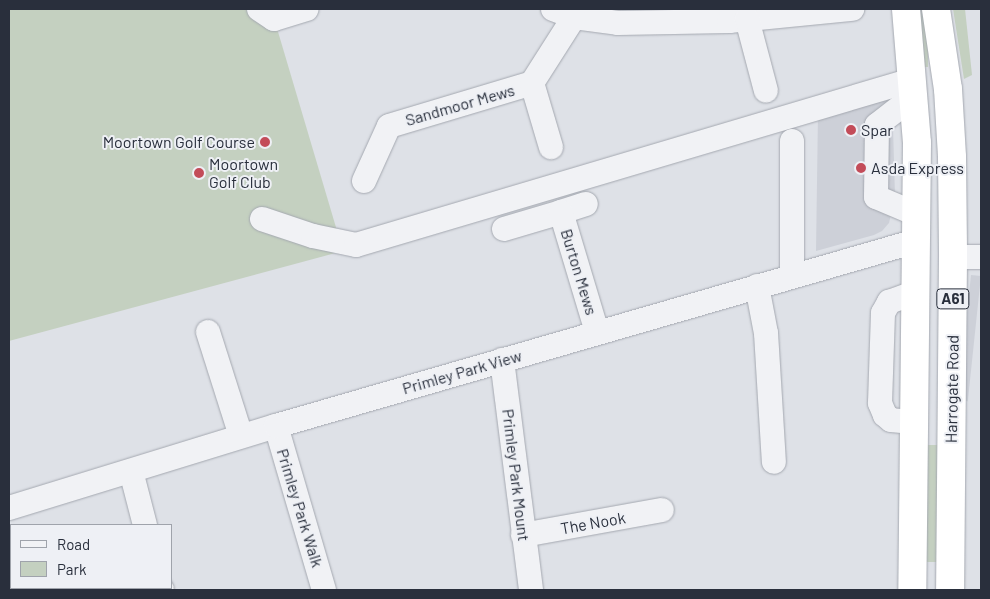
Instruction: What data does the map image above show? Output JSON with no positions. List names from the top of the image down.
{
  "streets": {
    "highway": ["A61", "Harrogate Road"],
    "street": [
      "Sandmoor Mews",
      "Burton Mews",
      "Primley Park View",
      "Primley Park Mount",
      "Primley Park Walk",
      "The Nook"
    ]
  },
  "crossings": [
    ["Burton Mews", "Primley Park View"],
    ["A61", "Primley Park View"],
    ["Primley Park View", "Primley Park Mount"],
    ["Primley Park View", "Primley Park Walk"],
    ["Primley Park Mount", "The Nook"]
  ],
  "places": [
    "Spar",
    "Moortown Golf Course",
    "Asda Express",
    "Moortown Golf Club"
  ],
  "legend": ["Road", "Park"]
}
